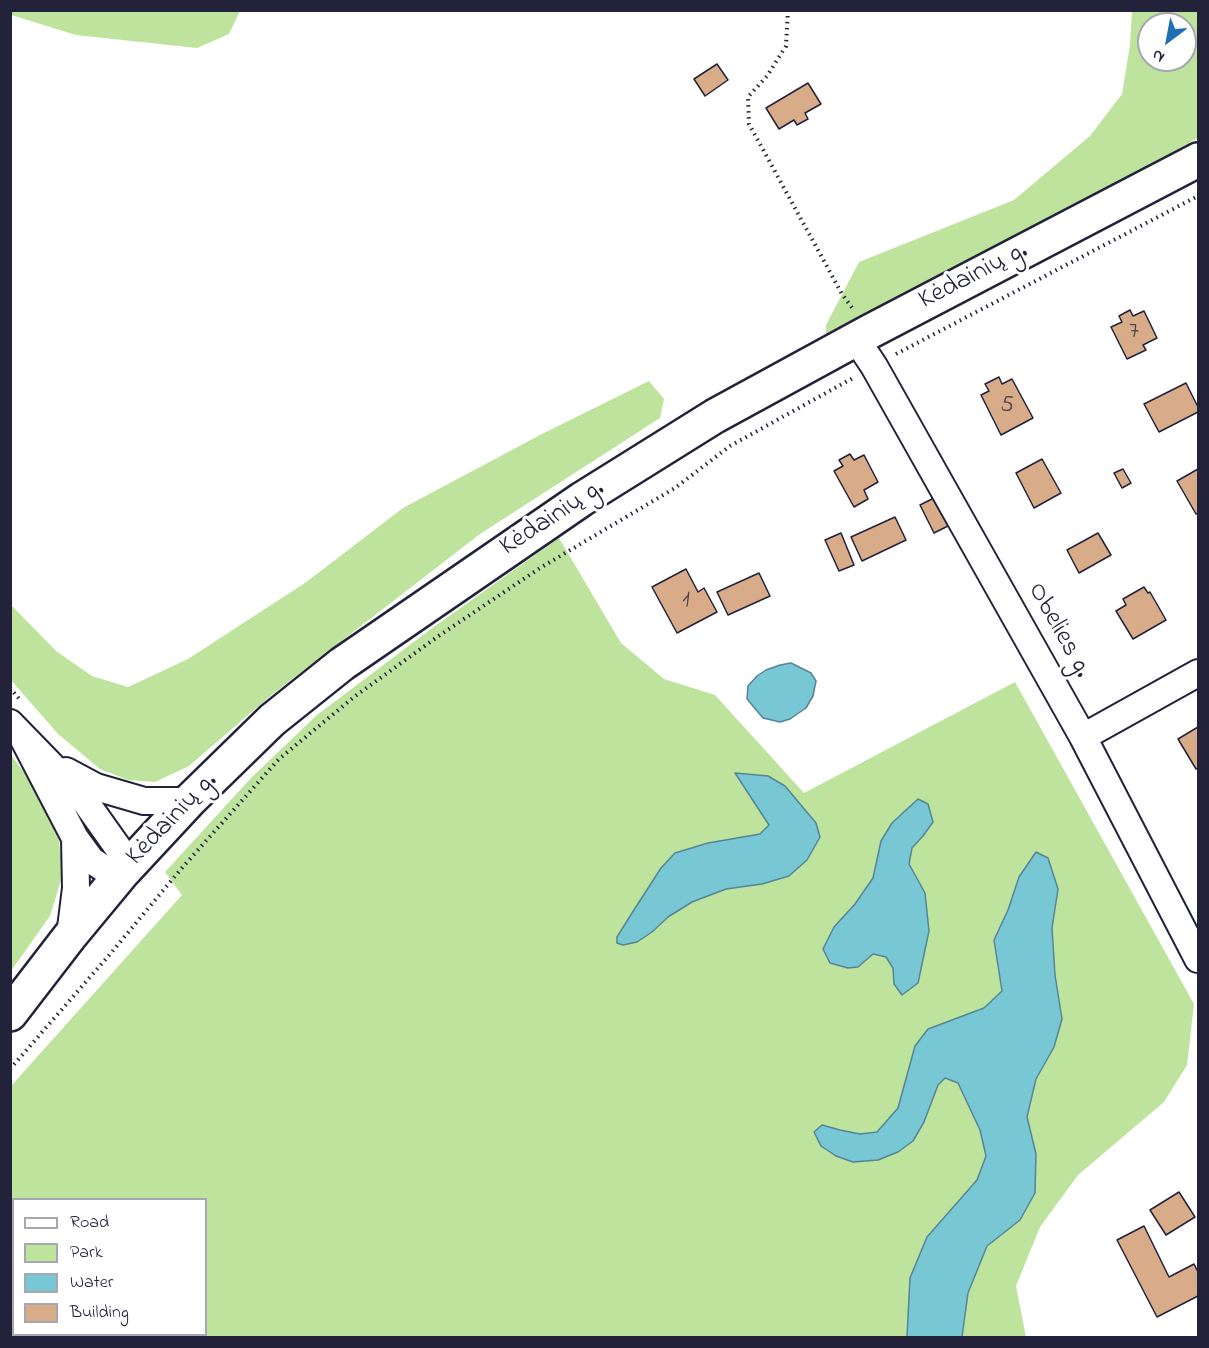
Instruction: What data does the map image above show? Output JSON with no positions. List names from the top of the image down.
{
  "streets": {
    "main road": ["Kėdainių g."],
    "street": ["Obelies g."]
  },
  "crossings": [
    ["Kėdainių g.", "Obelies g."]
  ],
  "house_numbers": ["7", "5", "1"],
  "legend": [
    "Road",
    "Park",
    "Water",
    "Building"
  ],
  "north": "bottom left"
}
